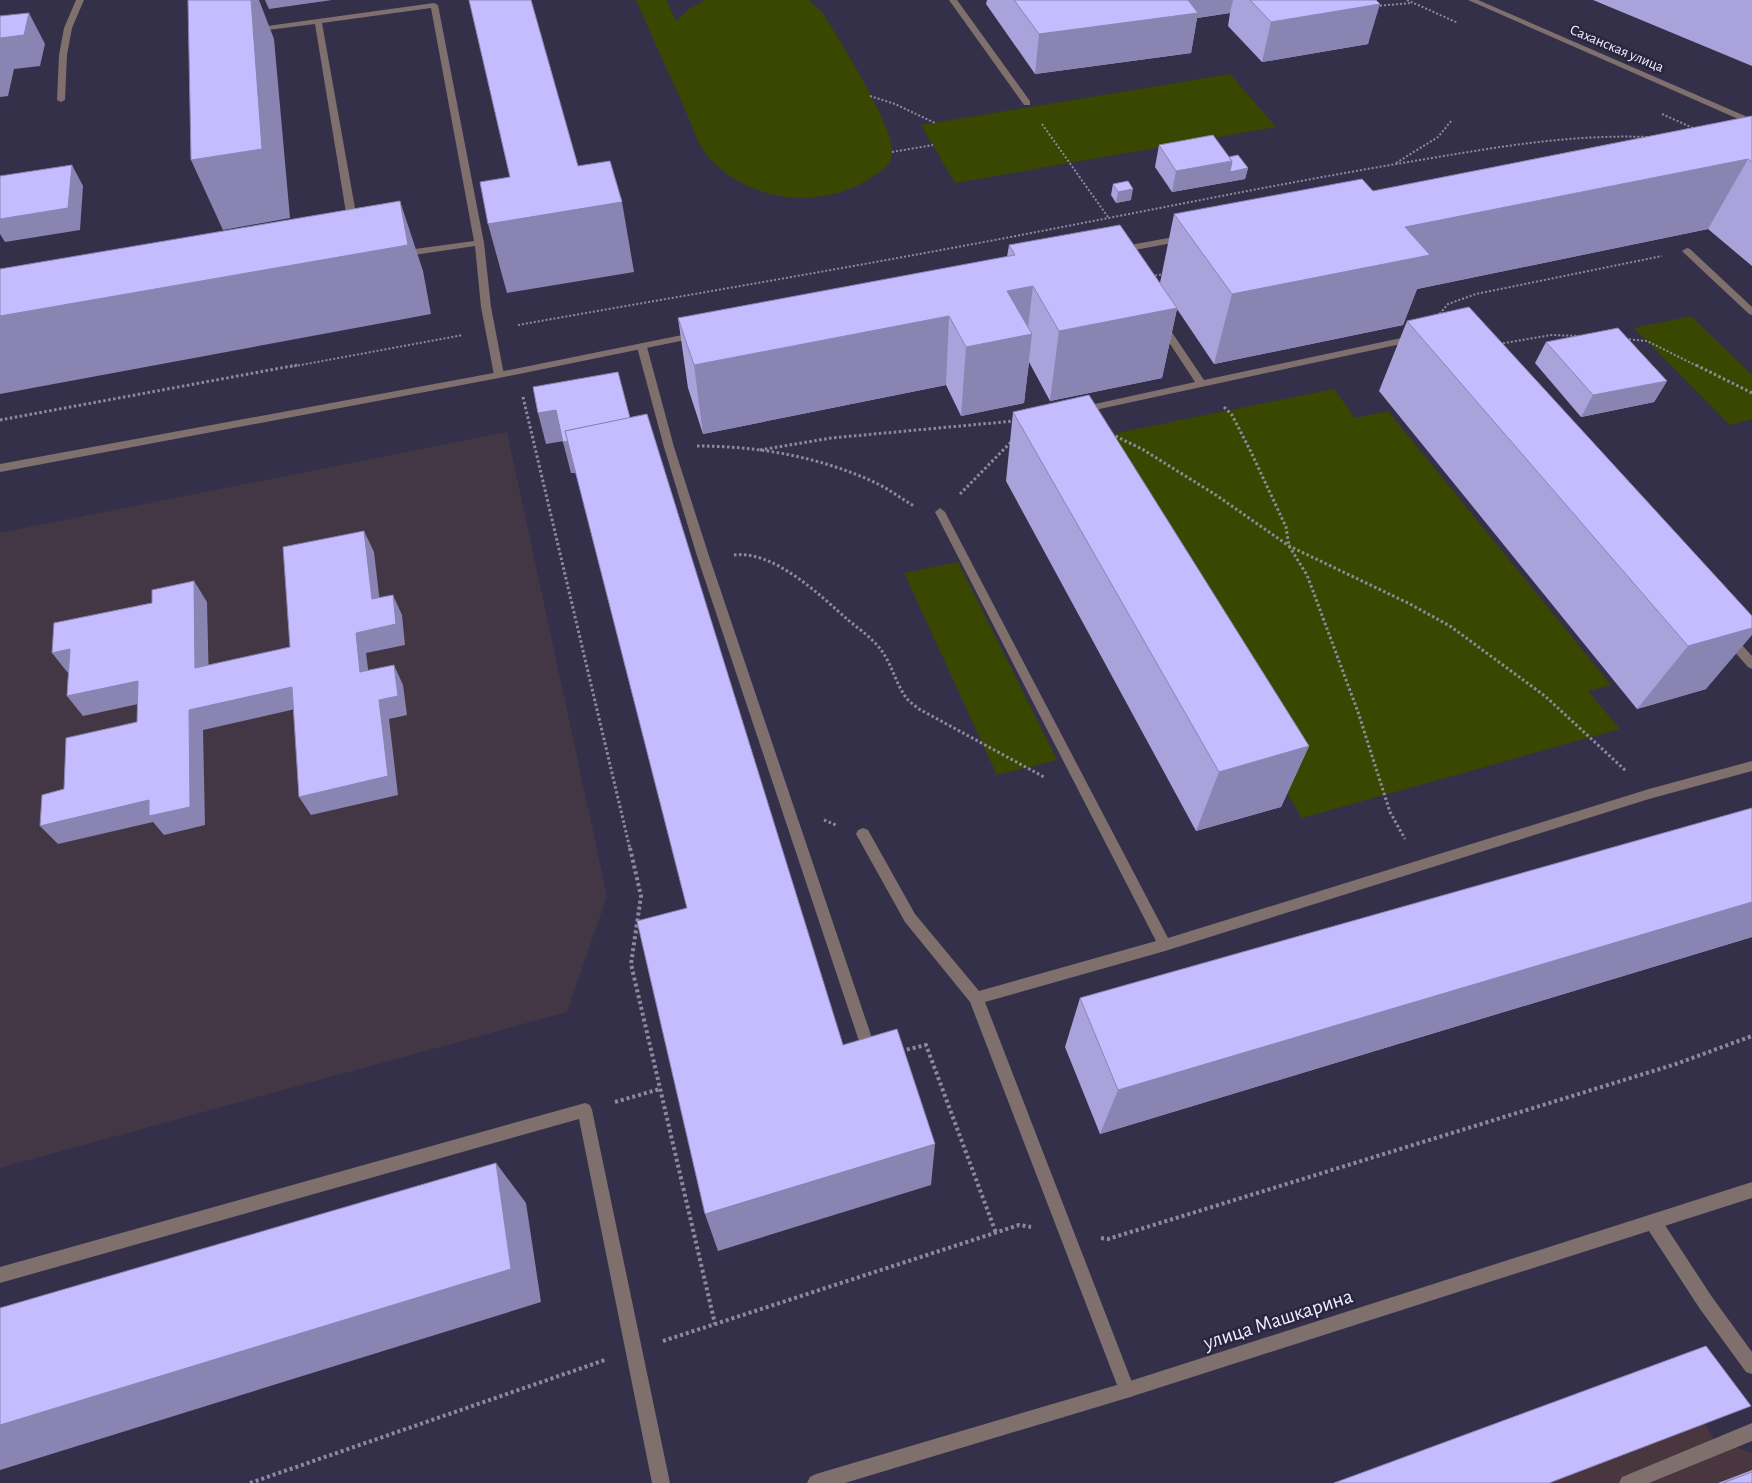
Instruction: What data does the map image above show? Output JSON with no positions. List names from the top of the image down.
{
  "streets": {
    "street": ["Саханская улица", "улица Машкарина"]
  }
}
